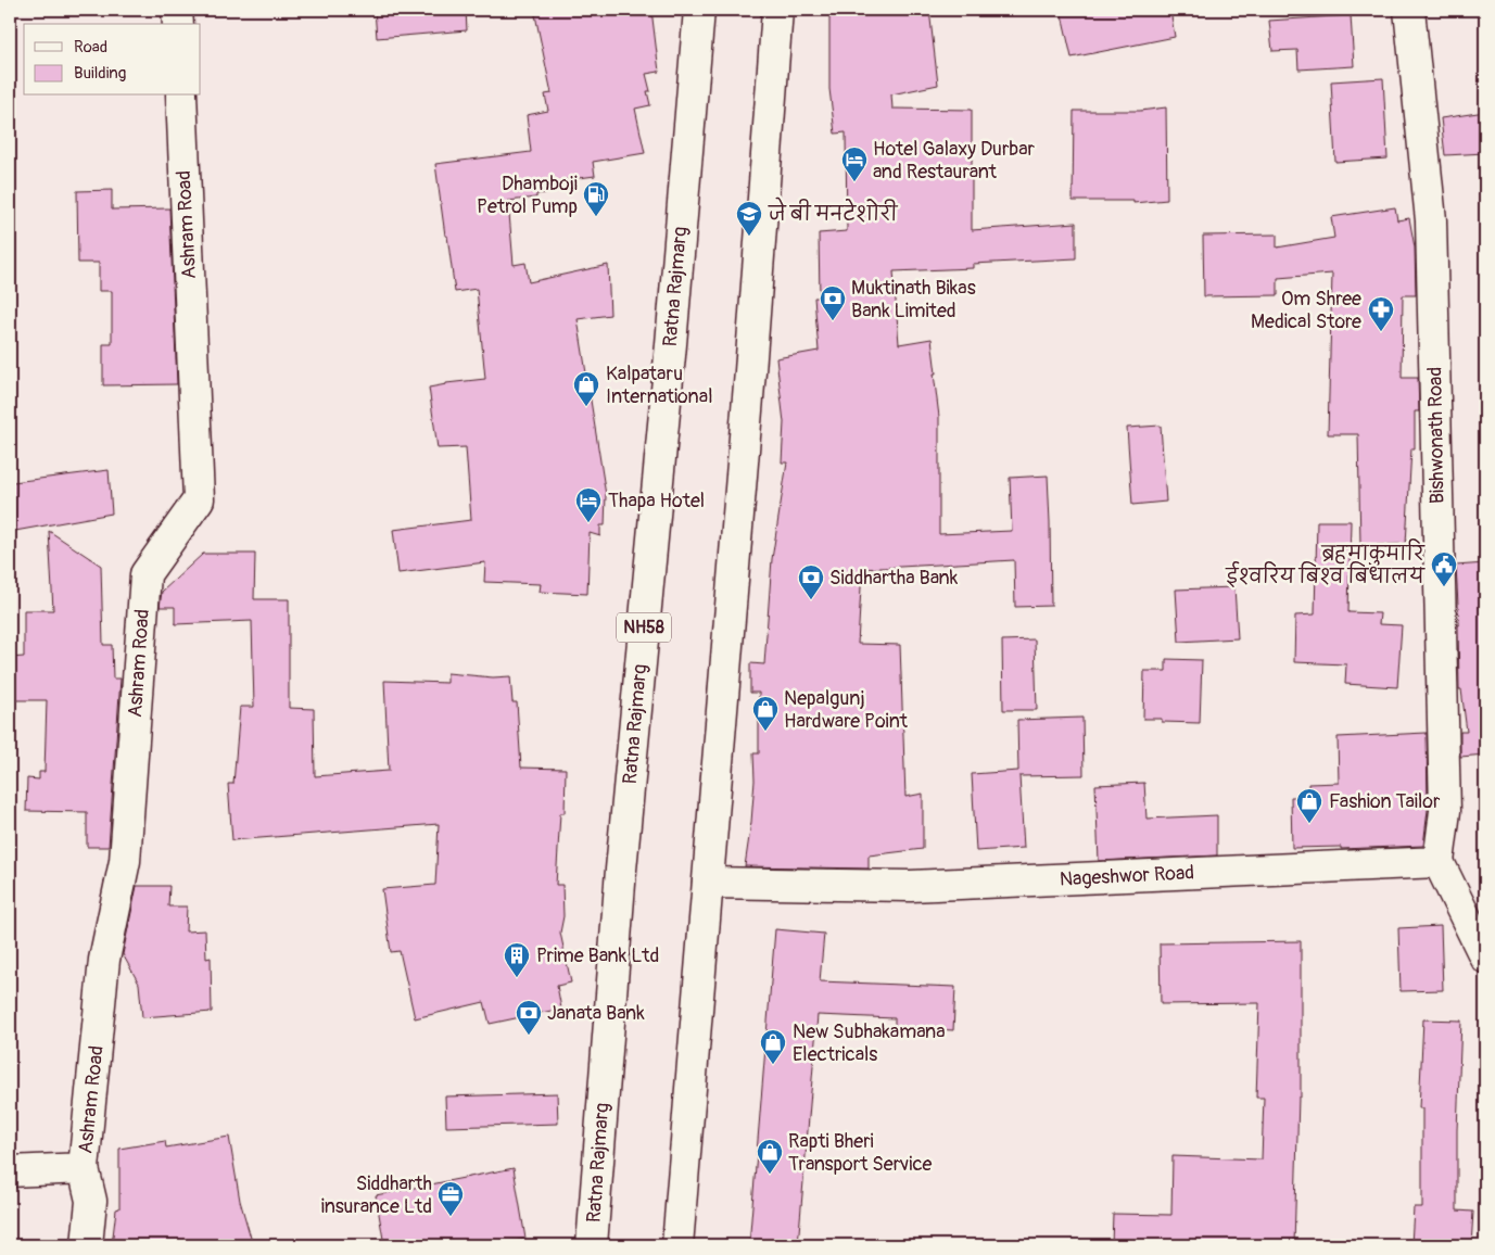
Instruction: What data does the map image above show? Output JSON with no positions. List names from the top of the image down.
{
  "streets": {
    "main road": [
      "Ashram Road",
      "Ratna Rajmarg",
      "Bishwonath Road",
      "NH58",
      "Nageshwor Road"
    ]
  },
  "crossings": [
    ["Bishwonath Road", "Nageshwor Road"]
  ],
  "places": {
    "hotel": ["Hotel Galaxy Durbar and Restaurant", "Thapa Hotel"],
    "fuel station": ["Dhamboji Petrol Pump"],
    "school or university": ["जे बी मनटेशोरी"],
    "bank": ["Muktinath Bikas Bank Limited", "Siddhartha Bank", "Janata Bank"],
    "pharmacy": ["Om Shree Medical Store"],
    "shop": [
      "Kalpataru International",
      "Nepalgunj Hardware Point",
      "Fashion Tailor",
      "New Subhakamana Electricals",
      "Rapti Bheri Transport Service"
    ],
    "public building": ["ब्रहमाकुमारि ईश्वरिय बिश्व बिधालय"],
    "building": ["Prime Bank Ltd"],
    "office": ["Siddharth insurance Ltd"]
  },
  "legend": ["Road", "Building"]
}
